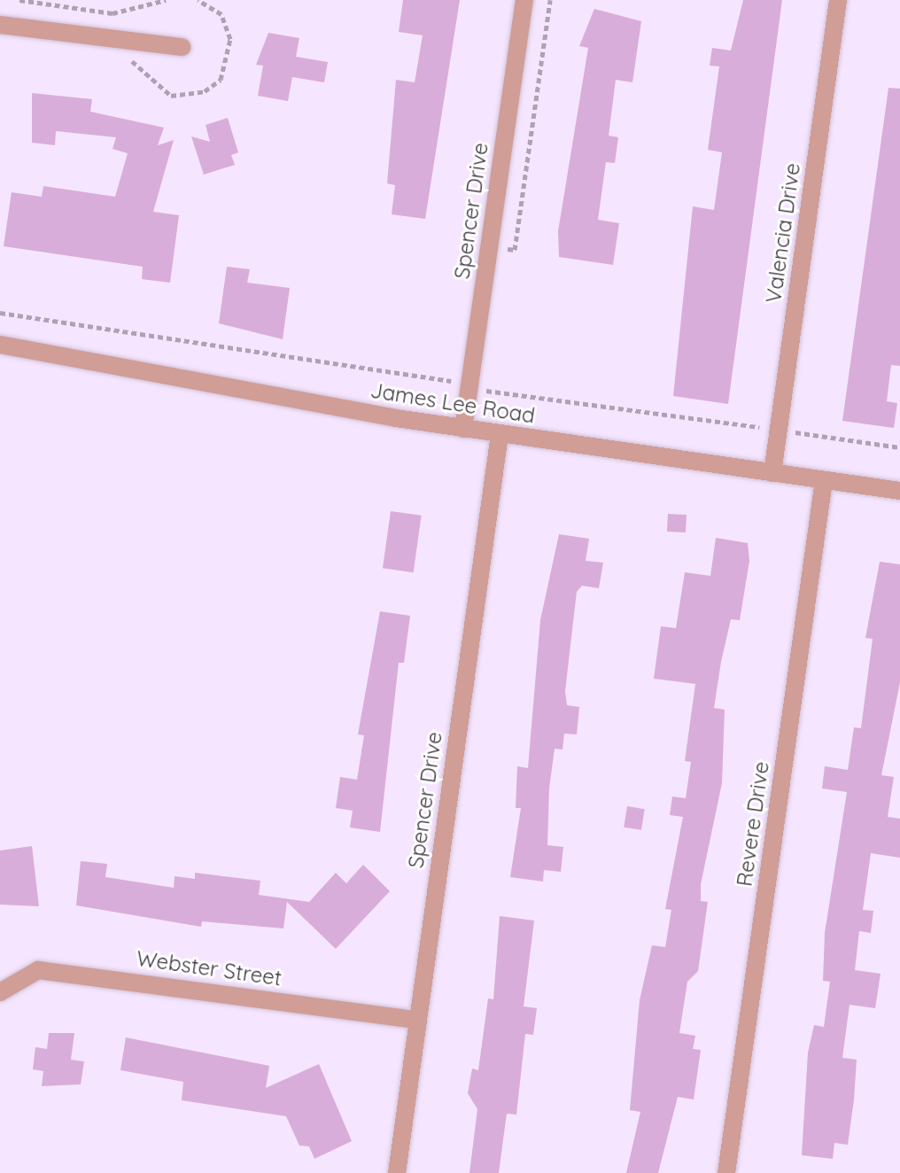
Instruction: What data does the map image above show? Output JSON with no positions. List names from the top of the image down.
{
  "streets": {
    "street": [
      "Spencer Drive",
      "Valencia Drive",
      "James Lee Road",
      "Revere Drive",
      "Webster Street"
    ]
  },
  "crossings": [
    ["Spencer Drive", "James Lee Road"],
    ["Spencer Drive", "Webster Street"],
    ["Valencia Drive", "James Lee Road"],
    ["James Lee Road", "Revere Drive"]
  ]
}
